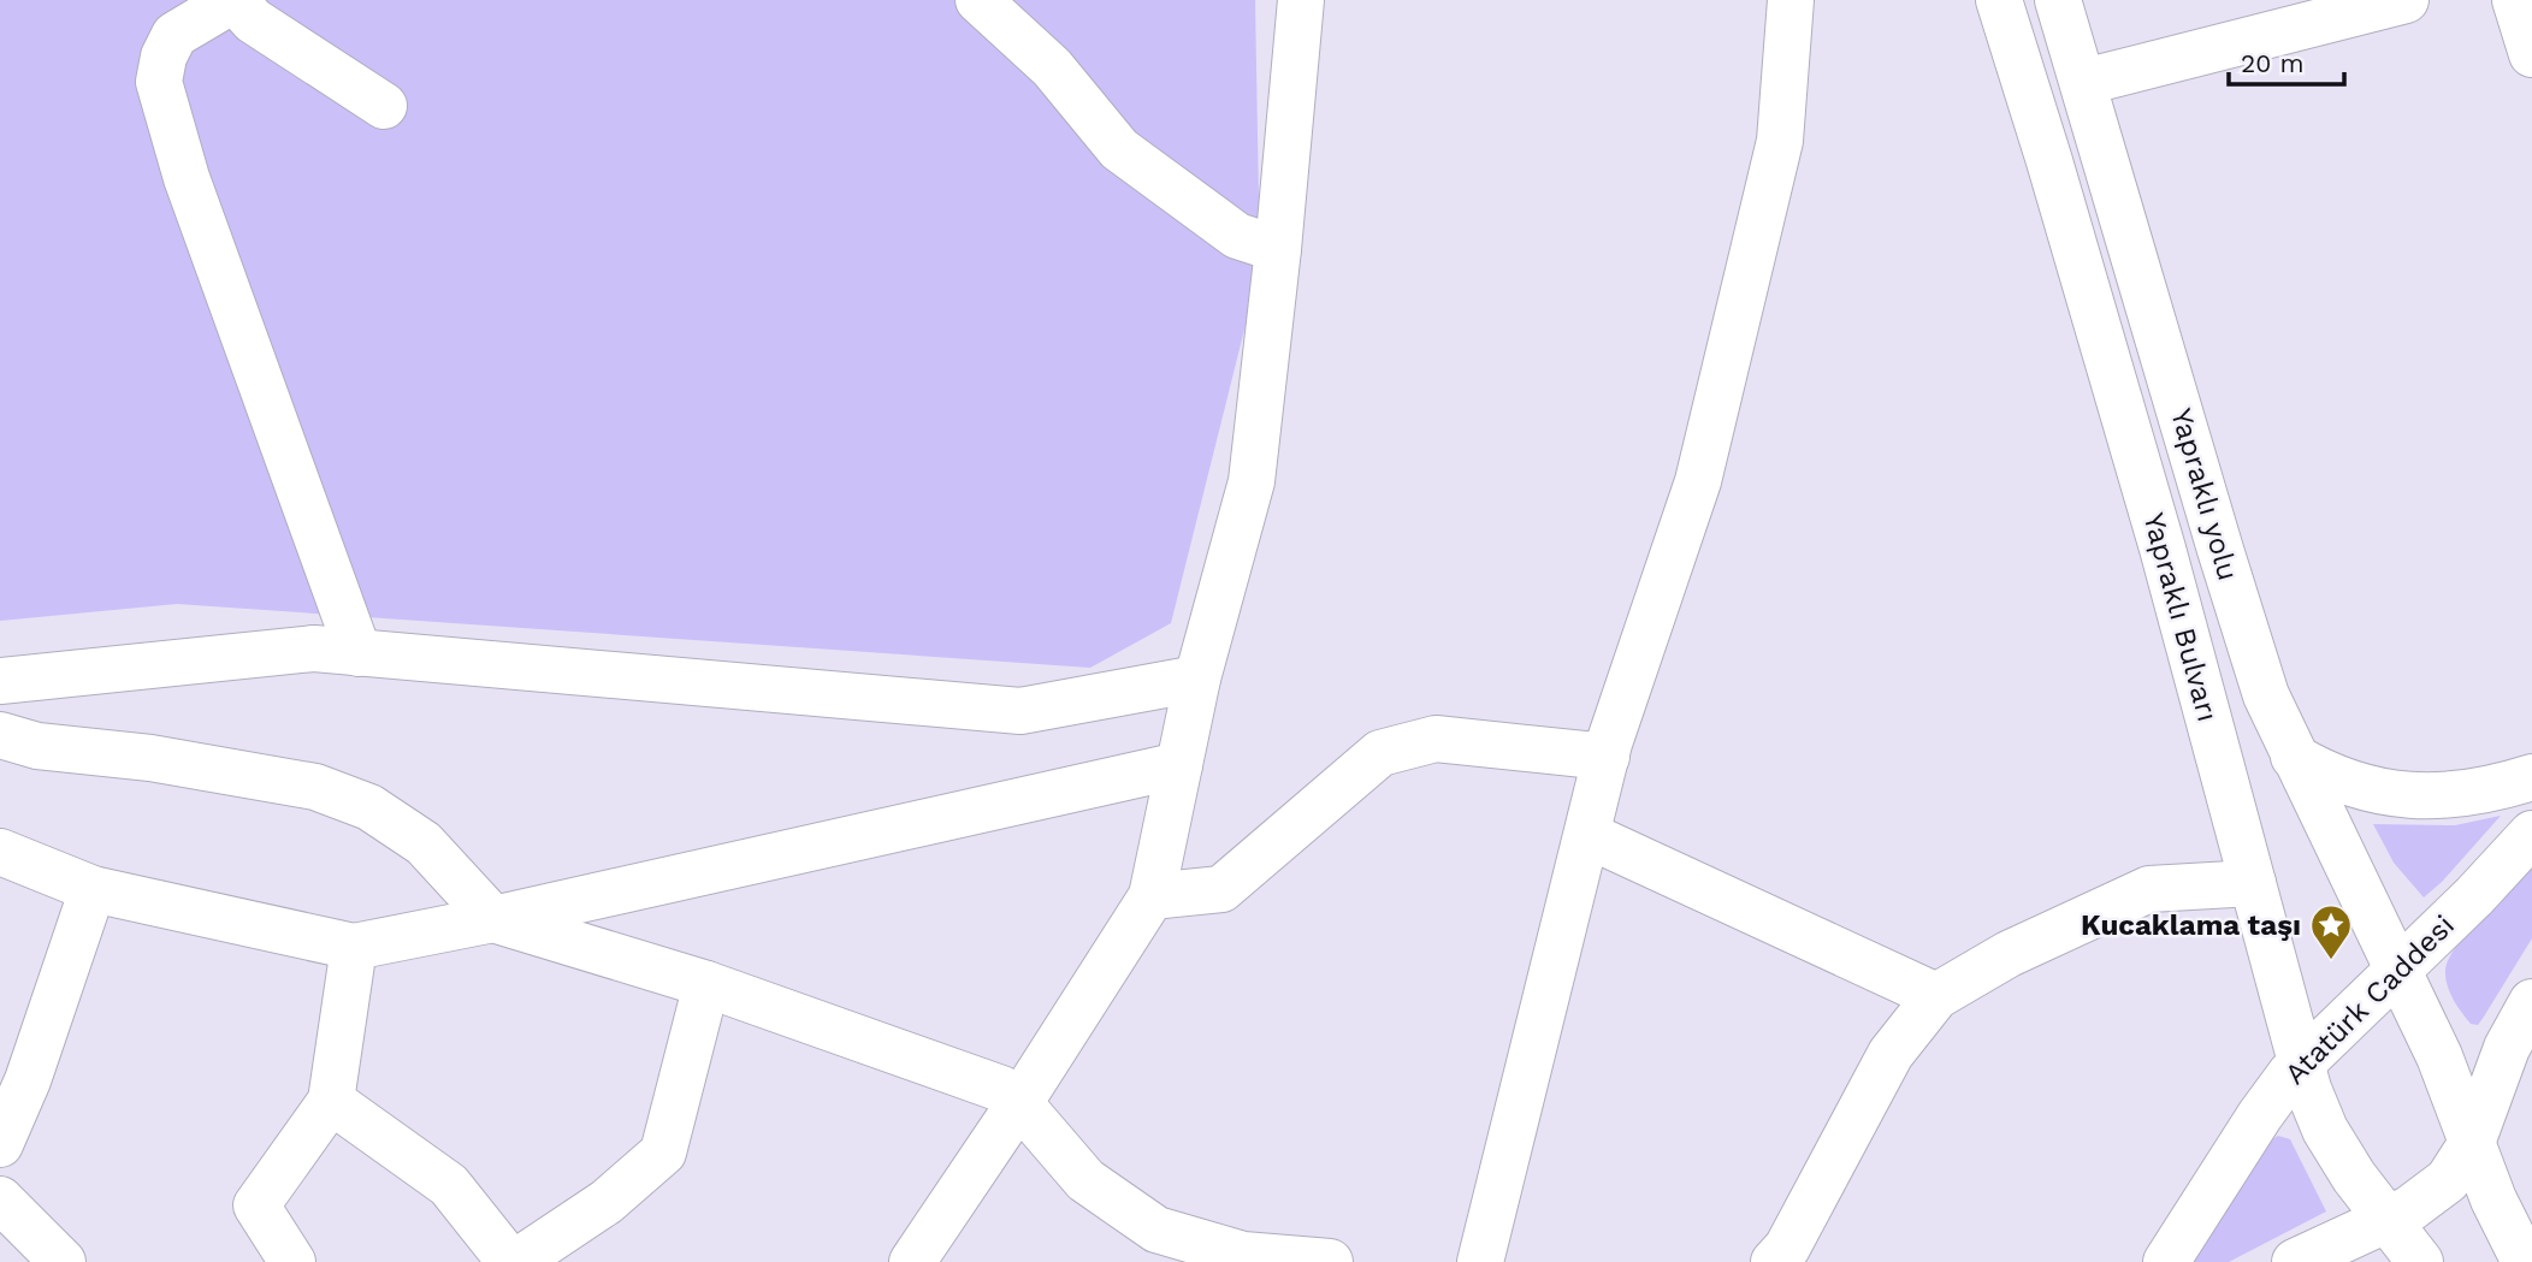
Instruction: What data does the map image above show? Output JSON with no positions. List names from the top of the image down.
{
  "streets": {
    "street": ["Yapraklı yolu", "Yapraklı Bulvarı", "Atatürk Caddesi"]
  },
  "crossings": [
    ["Yapraklı yolu", "Atatürk Caddesi"],
    ["Yapraklı Bulvarı", "Atatürk Caddesi"]
  ],
  "places": {
    "place": ["Kucaklama taşı"]
  },
  "scale_bar": "20 m"
}
